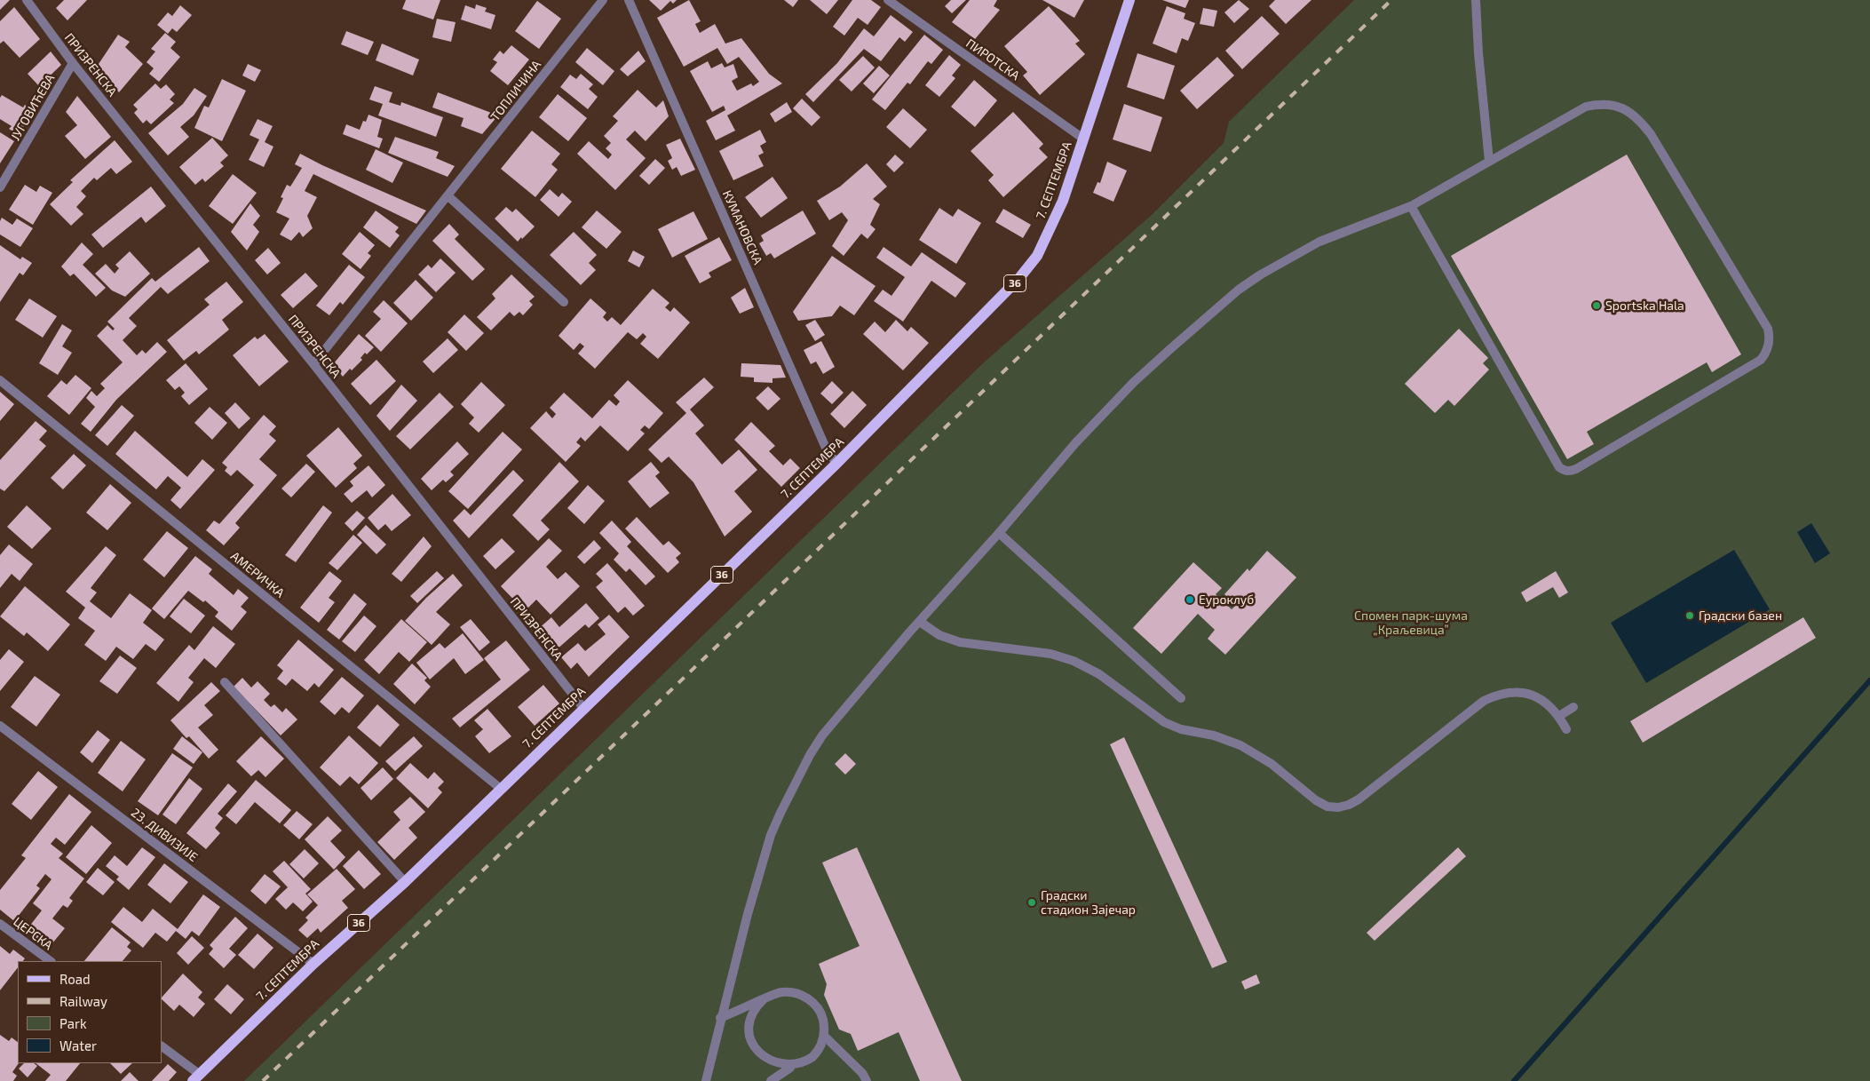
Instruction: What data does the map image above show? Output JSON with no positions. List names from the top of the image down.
{
  "streets": {
    "main road": ["7. СЕПТЕМБРА", "36"],
    "street": [
      "ПИРОТСКА",
      "ПРИЗРЕНСКА",
      "ТОПЛИЧИНА",
      "ЈУГОВИЋЕВА",
      "КУМАНОВСКА",
      "АМЕРИЧКА",
      "23. ДИВИЗИЈЕ",
      "ЦЕРСКА"
    ]
  },
  "crossings": [
    ["ПИРОТСКА", "7. СЕПТЕМБРА"],
    ["ПРИЗРЕНСКА", "ТОПЛИЧИНА"],
    ["ПРИЗРЕНСКА", "ЈУГОВИЋЕВА"],
    ["ПРИЗРЕНСКА", "7. СЕПТЕМБРА"],
    ["7. СЕПТЕМБРА", "КУМАНОВСКА"],
    ["7. СЕПТЕМБРА", "АМЕРИЧКА"],
    ["7. СЕПТЕМБРА", "23. ДИВИЗИЈЕ"]
  ],
  "parks": ["Спомен парк-шума „Краљевица”"],
  "places": [
    "Sportska Hala",
    "Еуроклуб",
    "Градски базен",
    "Градски стадион Зајечар"
  ],
  "legend": [
    "Road",
    "Railway",
    "Park",
    "Water"
  ]
}
